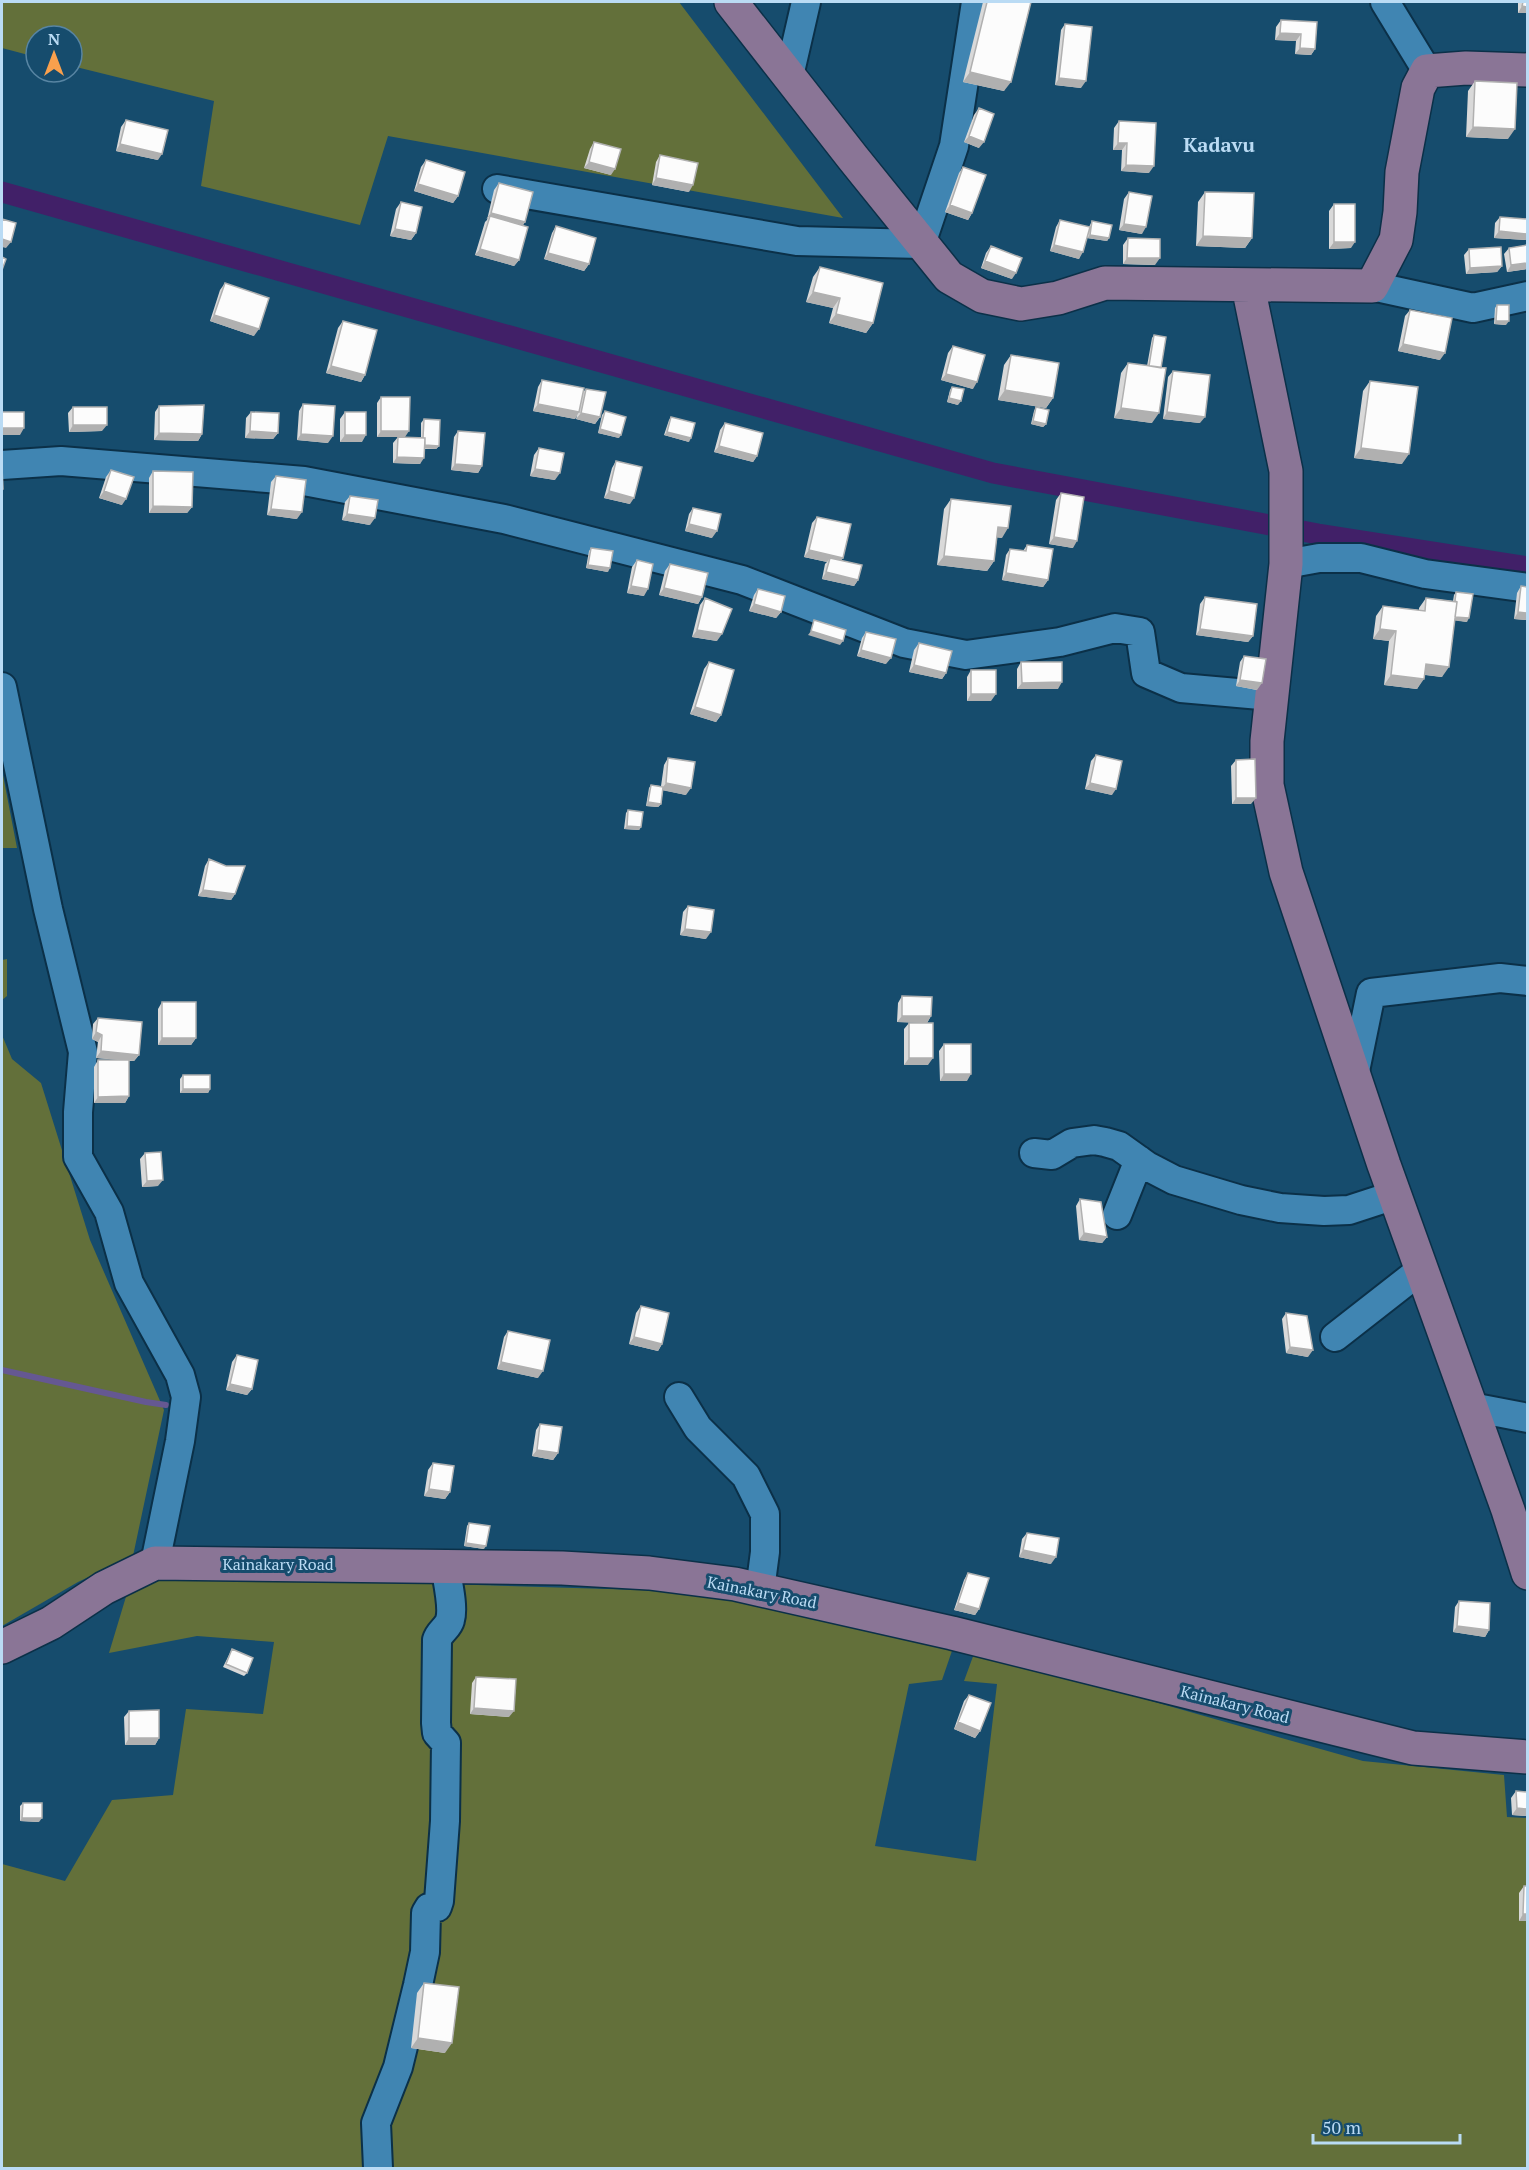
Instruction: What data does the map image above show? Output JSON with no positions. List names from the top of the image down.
{
  "streets": {
    "main road": ["Kainakary Road"]
  },
  "districts": ["Kadavu"],
  "scale_bar": "50 m",
  "north": "top"
}
